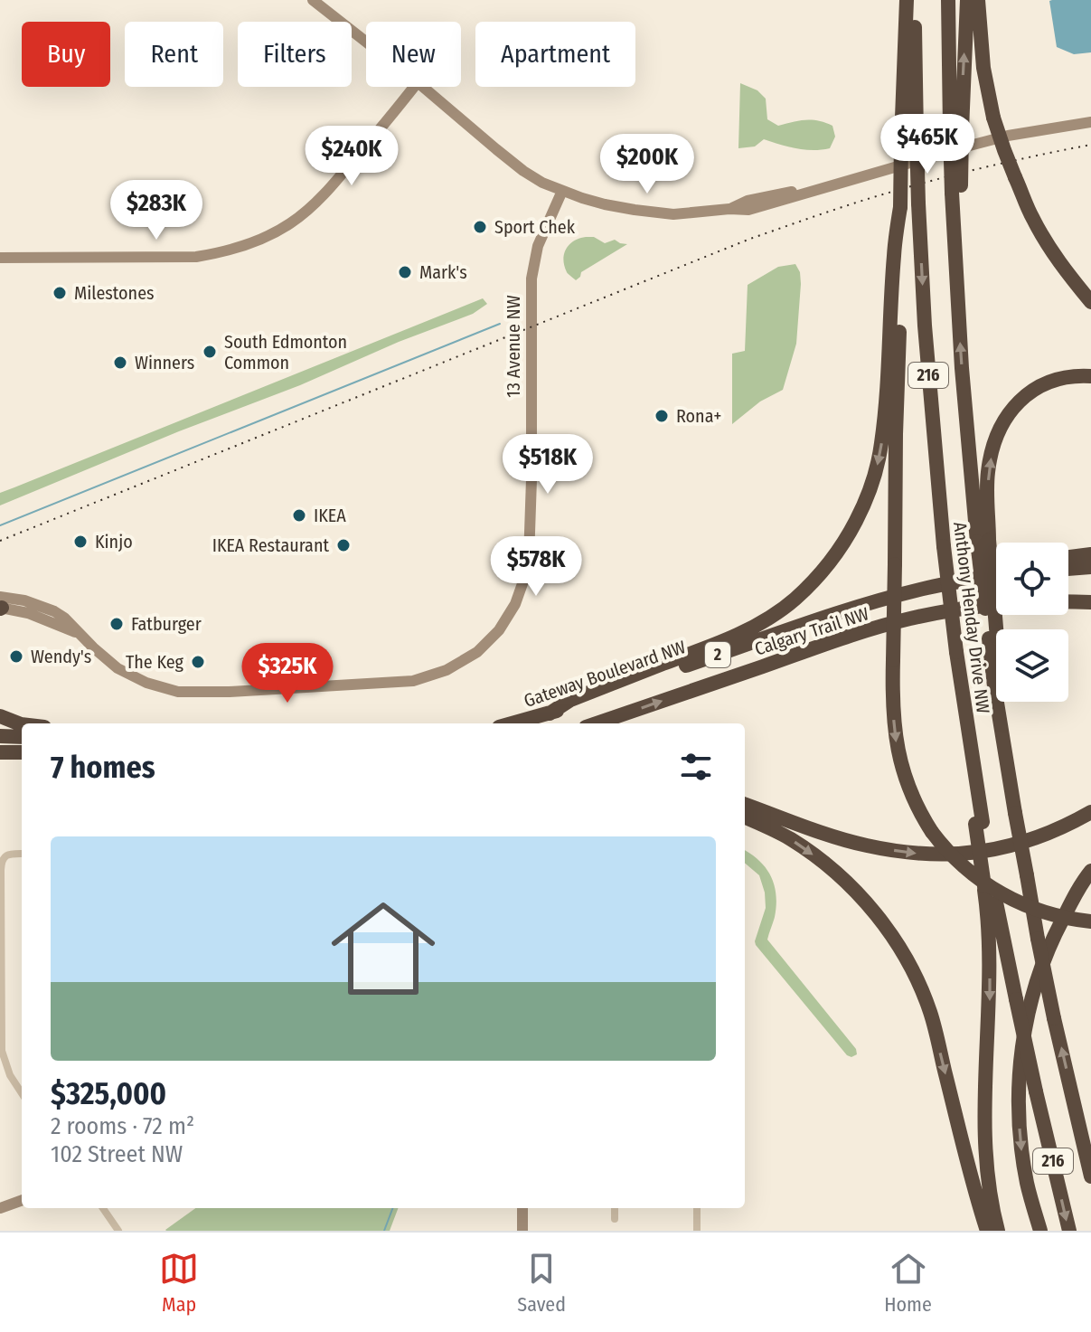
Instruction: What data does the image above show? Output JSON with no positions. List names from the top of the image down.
{
  "streets": {
    "highway": [
      "216",
      "Anthony Henday Drive NW",
      "Calgary Trail NW",
      "2",
      "Gateway Boulevard NW"
    ],
    "street": ["13 Avenue NW"]
  },
  "crossings": [
    ["216", "Anthony Henday Drive NW"]
  ],
  "places": [
    "Sport Chek",
    "Mark's",
    "Milestones",
    "South Edmonton Common",
    "Winners",
    "Rona+",
    "IKEA",
    "Kinjo",
    "IKEA Restaurant",
    "Fatburger",
    "Wendy's",
    "The Keg"
  ],
  "page": {
    "chip": [
      "Buy",
      "Rent",
      "Filters",
      "New",
      "Apartment"
    ],
    "price": [
      "$465K",
      "$240K",
      "$200K",
      "$283K",
      "$518K",
      "$578K",
      "$325K"
    ],
    "heading": "7 homes",
    "list": [
      {
        "name": "$325,000",
        "note": "2 rooms · 72 m² · 102 Street NW"
      }
    ],
    "tabs": ["Map", "Saved", "Home"]
  }
}
